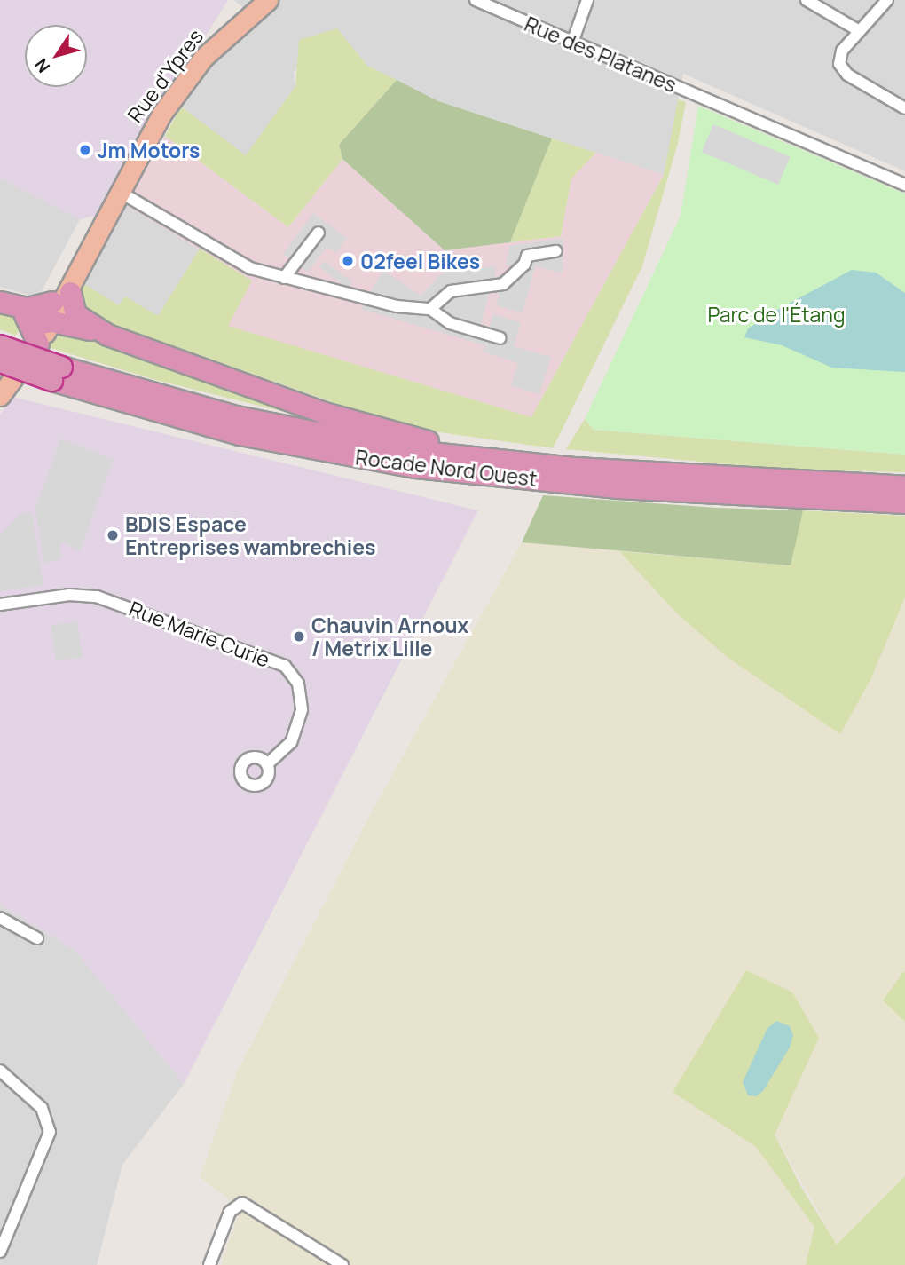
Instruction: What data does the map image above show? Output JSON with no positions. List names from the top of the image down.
{
  "streets": {
    "highway": ["Rocade Nord Ouest"],
    "main road": ["Rue d'Ypres"],
    "street": ["Rue des Platanes", "Rue Marie Curie"]
  },
  "parks": ["Parc de l'Étang"],
  "places": [
    "Jm Motors",
    "02feel Bikes",
    "BDIS Espace Entreprises wambrechies",
    "Chauvin Arnoux / Metrix Lille"
  ],
  "north": "bottom left"
}
